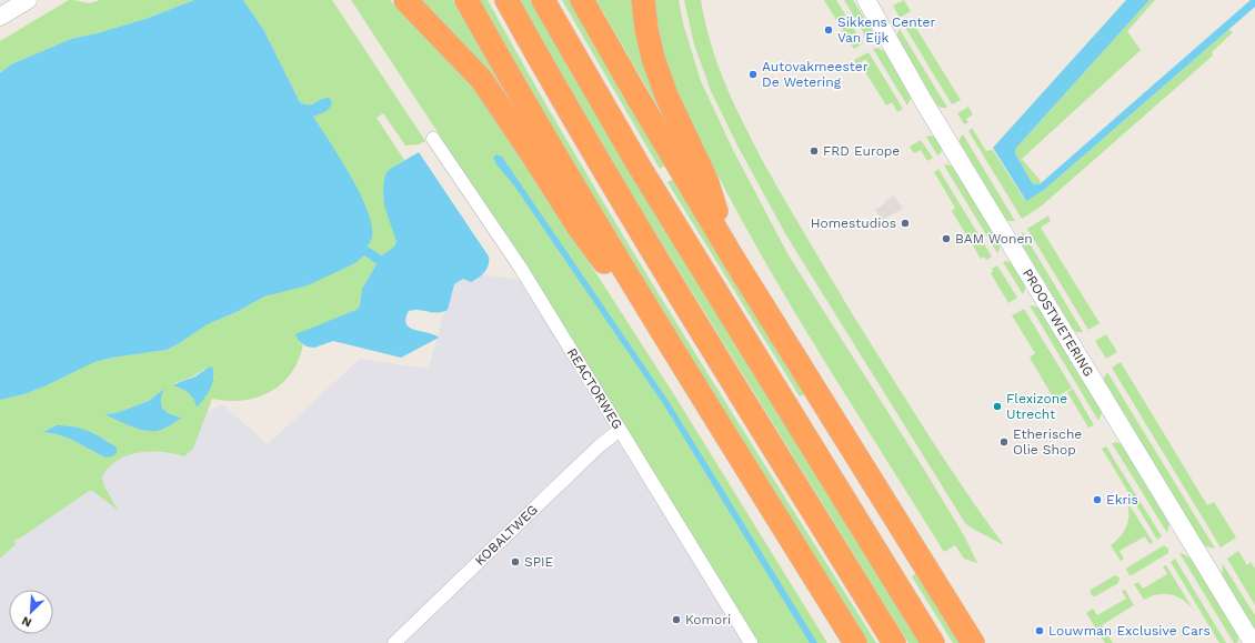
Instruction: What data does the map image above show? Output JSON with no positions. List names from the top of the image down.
{
  "streets": {
    "street": ["PROOSTWETERING", "REACTORWEG", "KOBALTWEG"]
  },
  "crossings": [
    ["REACTORWEG", "KOBALTWEG"]
  ],
  "places": [
    "Sikkens Center Van Eijk",
    "Autovakmeester De Wetering",
    "FRD Europe",
    "Homestudios",
    "BAM Wonen",
    "Flexizone Utrecht",
    "Etherische Olie Shop",
    "Ekris",
    "SPIE",
    "Komori",
    "Louwman Exclusive Cars"
  ],
  "north": "bottom left"
}
